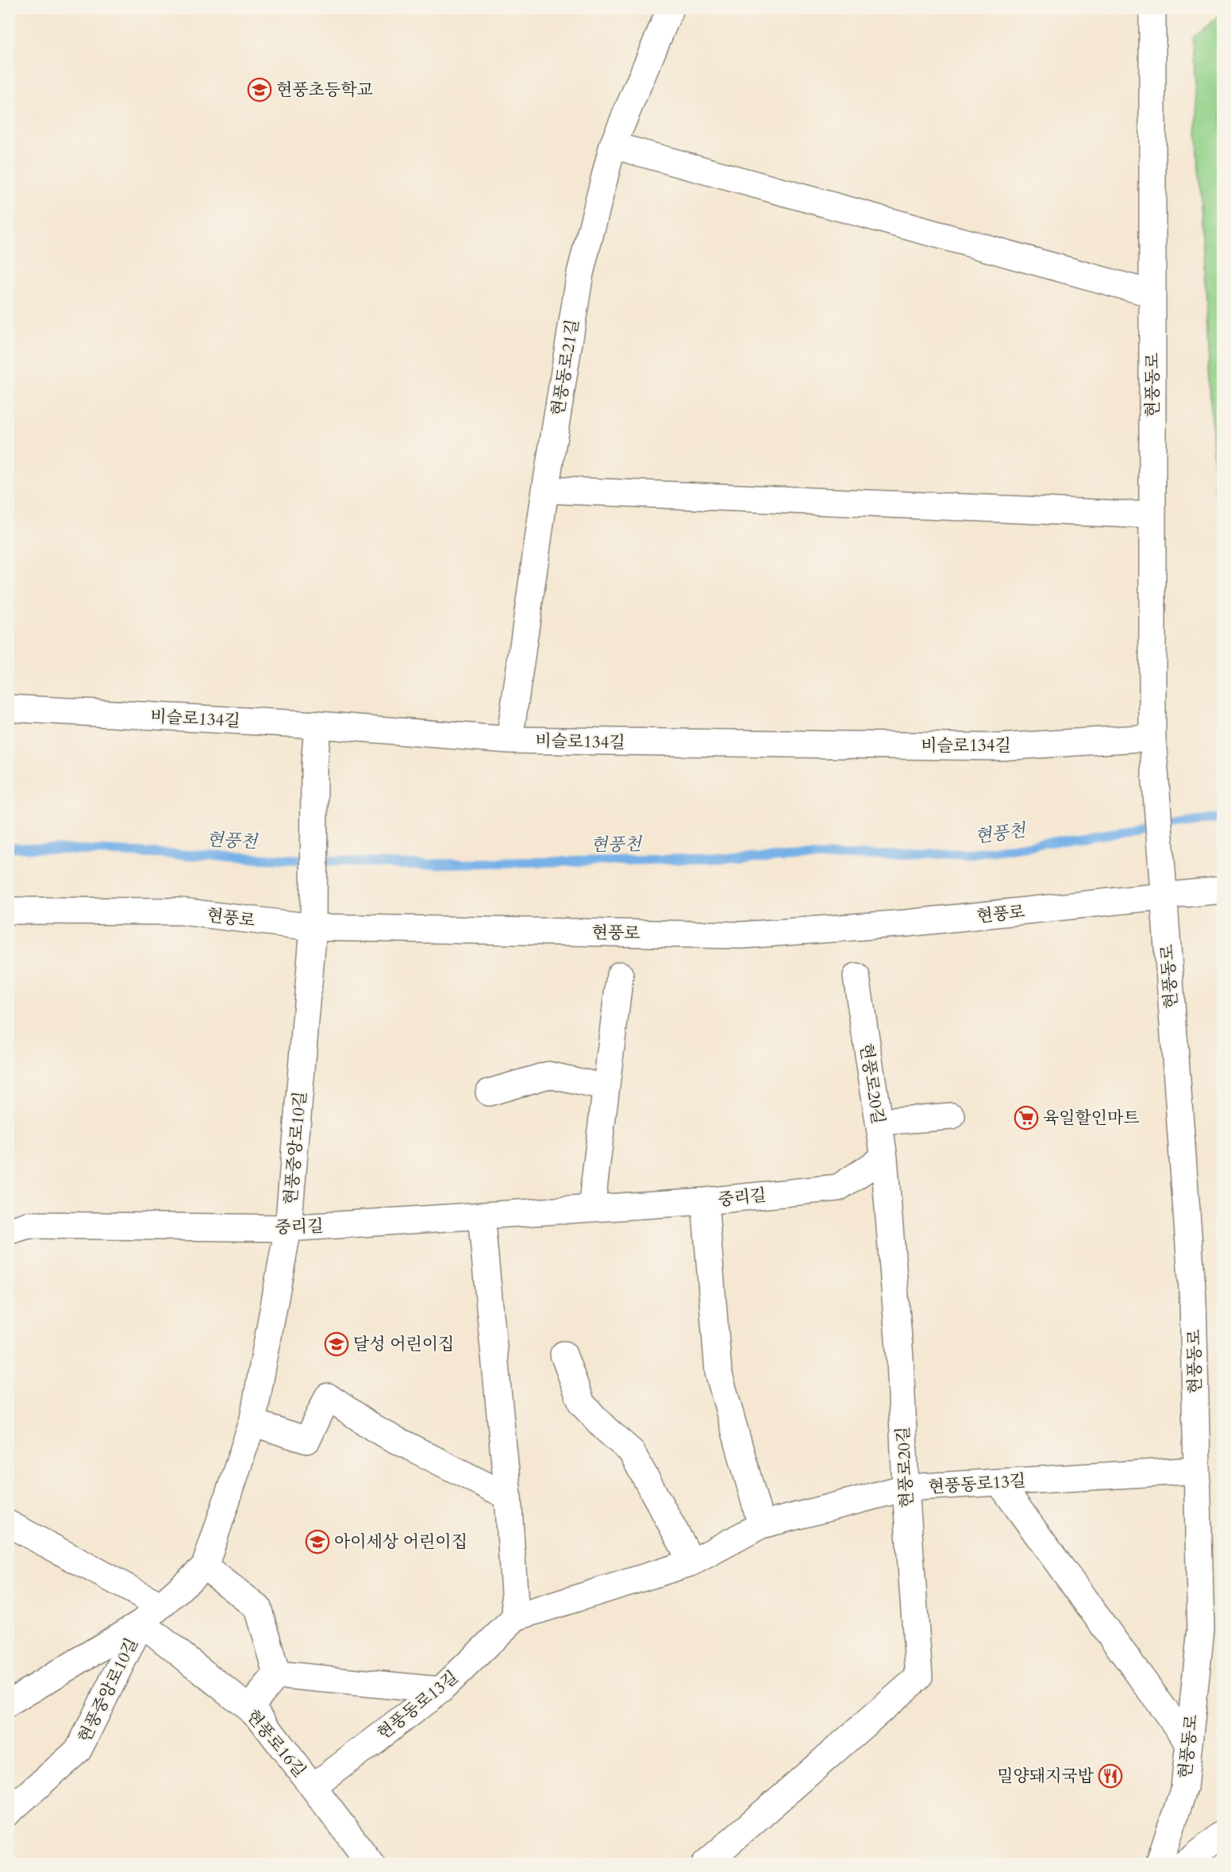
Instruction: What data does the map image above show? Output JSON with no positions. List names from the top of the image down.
{
  "streets": {
    "street": [
      "현풍동로21길",
      "현풍동로",
      "비슬로134길",
      "현풍로",
      "현풍로20길",
      "현풍중앙로10길",
      "중리길",
      "현풍동로13길",
      "현풍로16길"
    ]
  },
  "crossings": [
    ["현풍동로21길", "비슬로134길"],
    ["현풍동로", "비슬로134길"],
    ["현풍동로", "현풍로"],
    ["현풍동로", "현풍동로13길"],
    ["비슬로134길", "현풍중앙로10길"],
    ["현풍로", "현풍중앙로10길"],
    ["현풍로20길", "중리길"],
    ["현풍로20길", "현풍동로13길"],
    ["현풍중앙로10길", "중리길"],
    ["현풍중앙로10길", "현풍로16길"],
    ["현풍동로13길", "현풍로16길"]
  ],
  "water": ["현풍천"],
  "places": {
    "school or university": ["현풍초등학교", "달성 어린이집", "아이세상 어린이집"],
    "supermarket": ["육일할인마트"],
    "restaurant": ["밀양돼지국밥"]
  }
}
